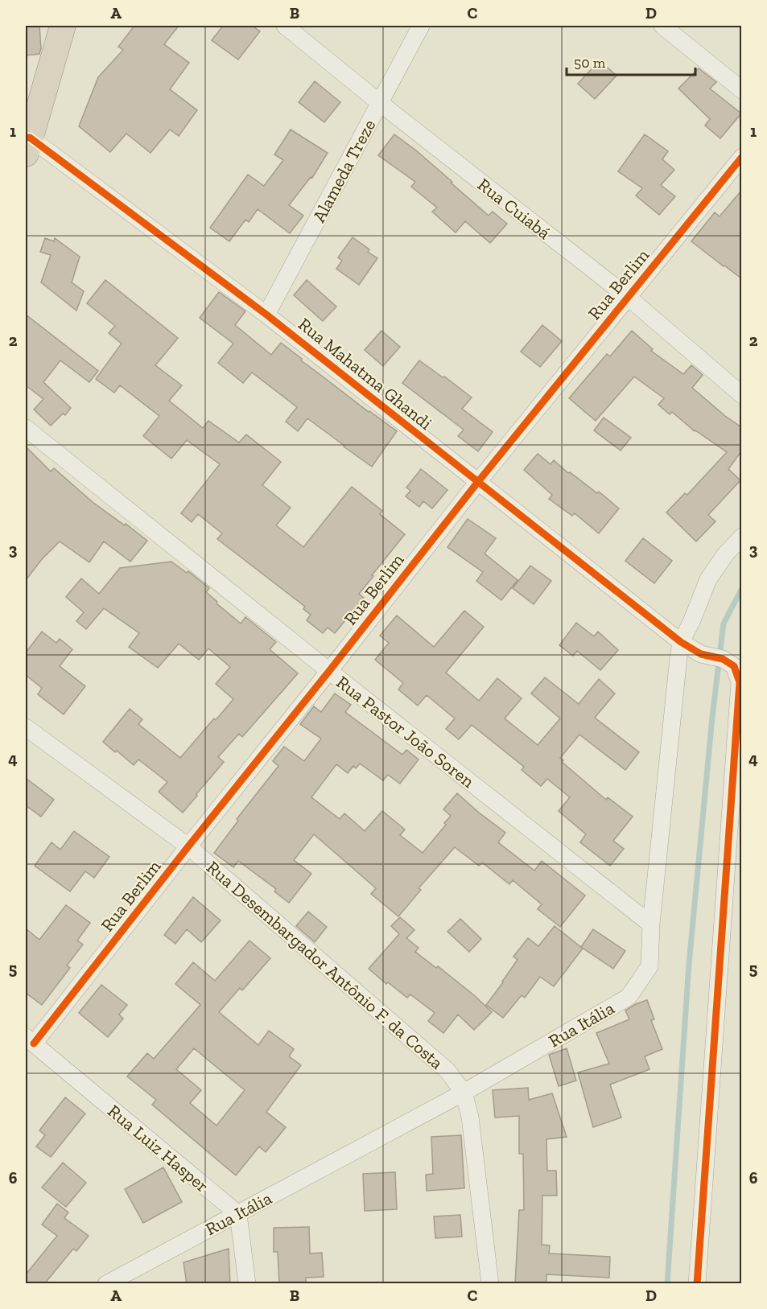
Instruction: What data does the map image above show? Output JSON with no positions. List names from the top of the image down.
{
  "streets": {
    "street": [
      "Alameda Treze",
      "Rua Cuiabá",
      "Rua Berlim",
      "Rua Mahatma Ghandi",
      "Rua Pastor João Soren",
      "Rua Desembargador Antônio F. da Costa",
      "Rua Itália",
      "Rua Luiz Hasper"
    ]
  },
  "crossings": [
    ["Alameda Treze", "Rua Cuiabá"],
    ["Alameda Treze", "Rua Mahatma Ghandi"],
    ["Rua Cuiabá", "Rua Berlim"],
    ["Rua Berlim", "Rua Mahatma Ghandi"],
    ["Rua Berlim", "Rua Pastor João Soren"],
    ["Rua Berlim", "Rua Desembargador Antônio F. da Costa"],
    ["Rua Berlim", "Rua Luiz Hasper"],
    ["Rua Mahatma Ghandi", "Rua Itália"],
    ["Rua Pastor João Soren", "Rua Itália"],
    ["Rua Desembargador Antônio F. da Costa", "Rua Itália"],
    ["Rua Itália", "Rua Luiz Hasper"]
  ],
  "scale_bar": "50 m",
  "grid": {
    "columns": [
      "A",
      "B",
      "C",
      "D"
    ],
    "rows": [
      "1",
      "2",
      "3",
      "4",
      "5",
      "6"
    ]
  }
}
